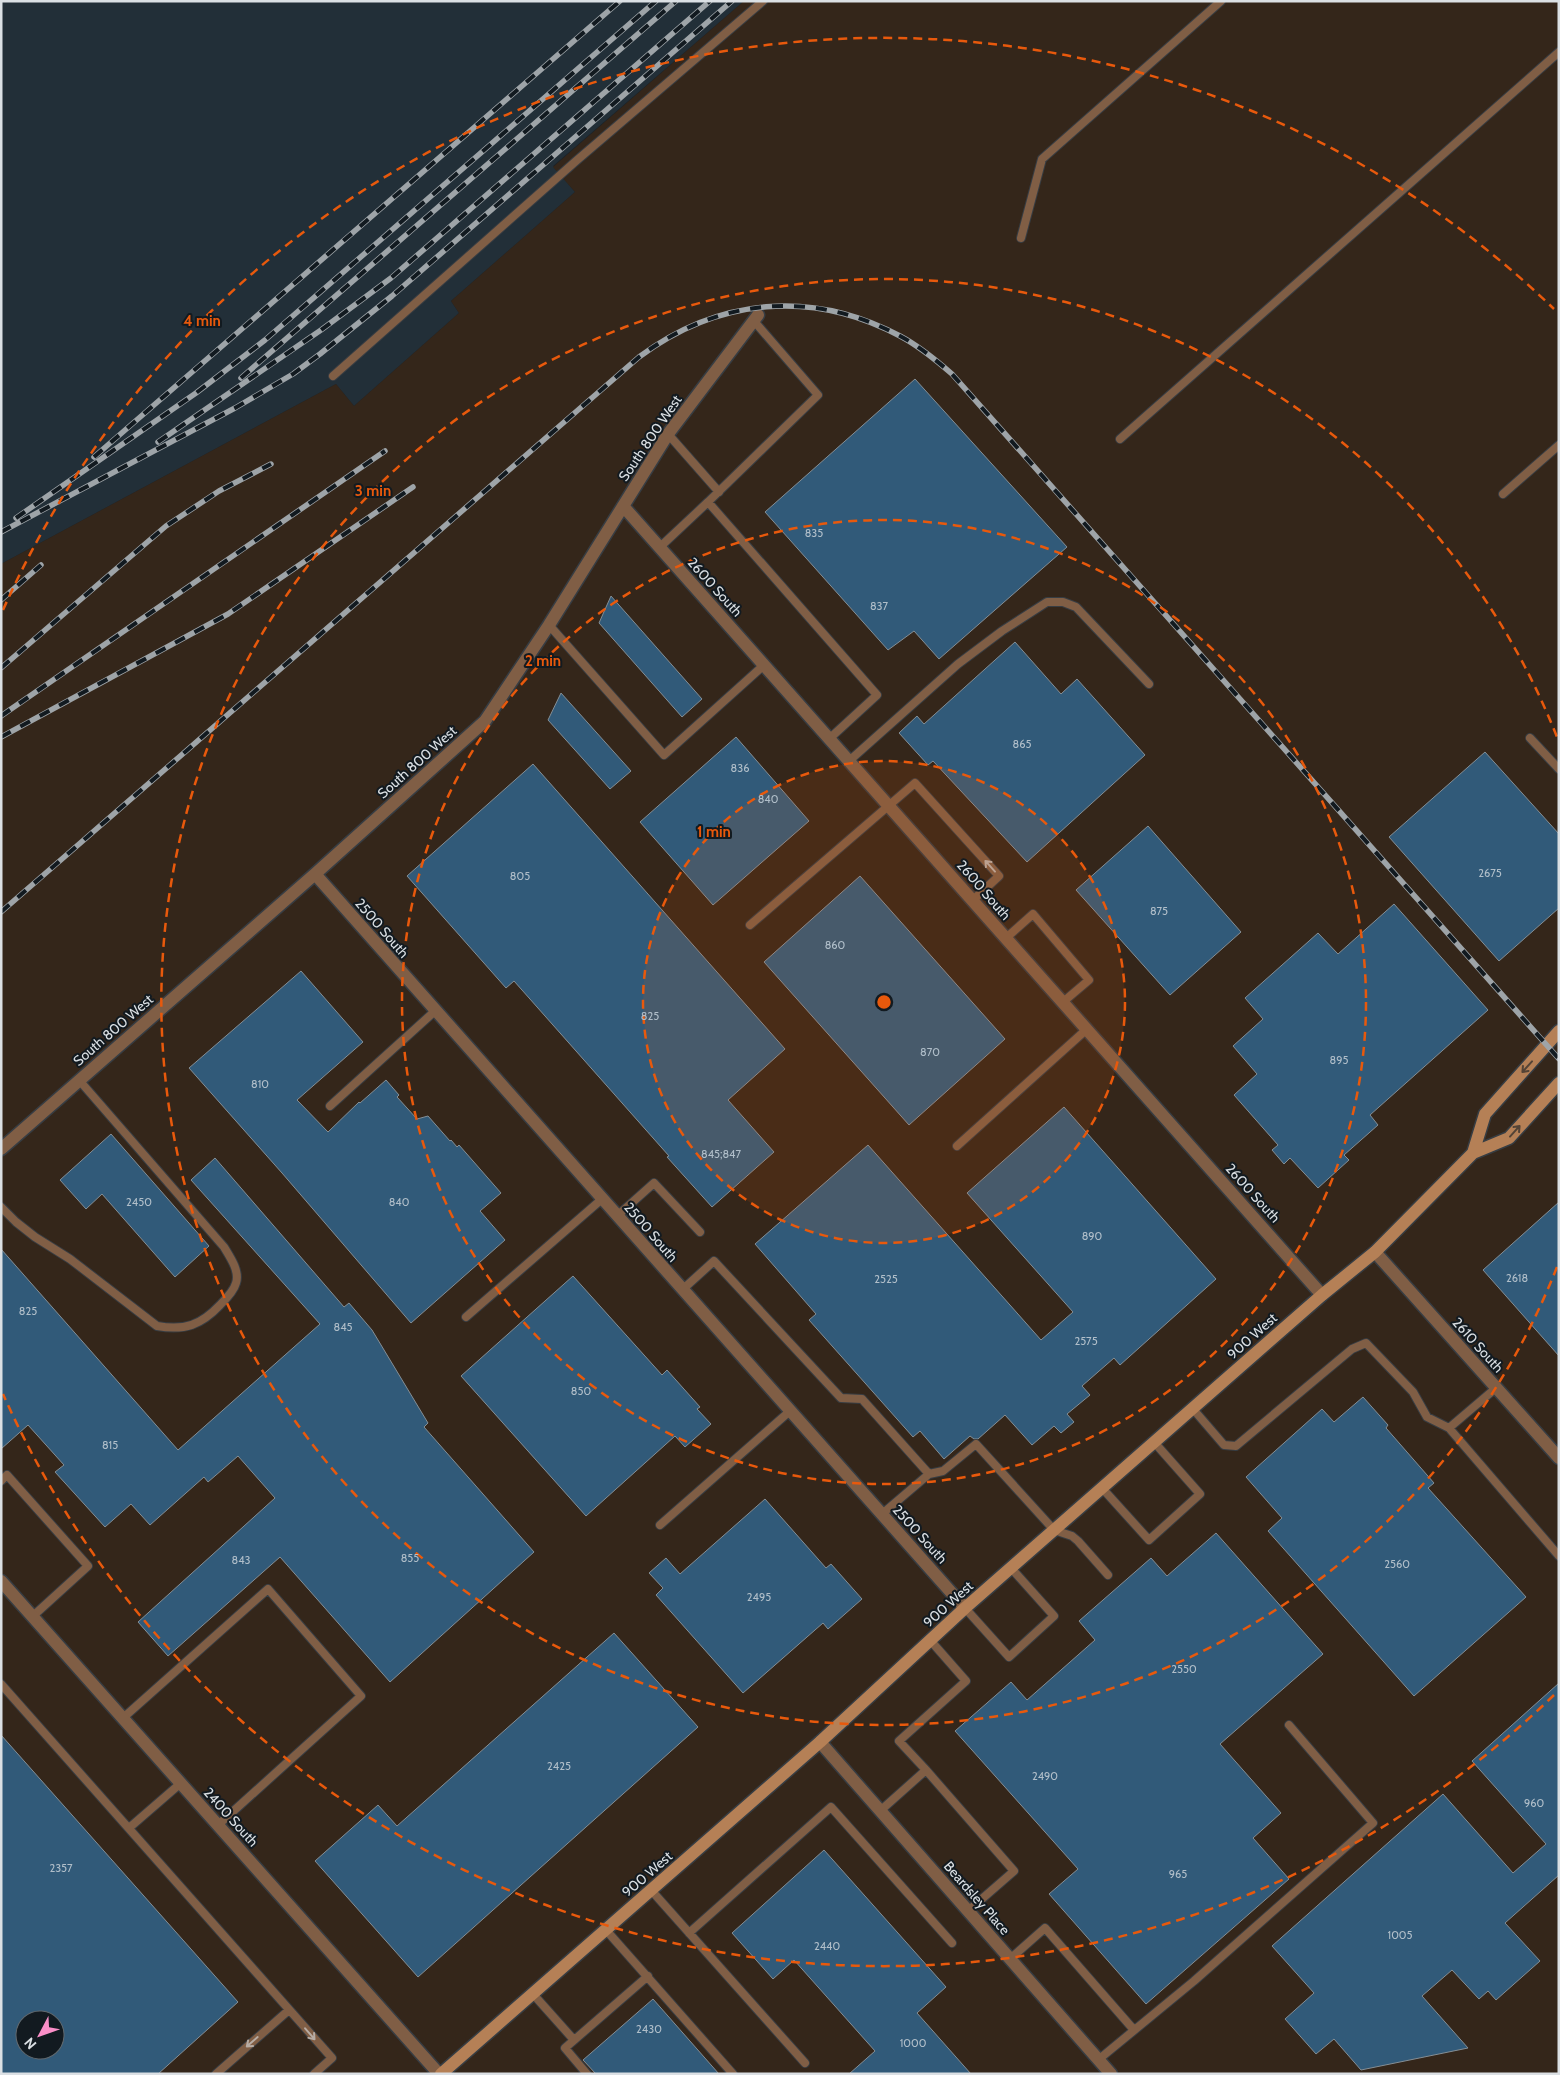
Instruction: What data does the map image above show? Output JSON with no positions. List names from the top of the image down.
{
  "streets": {
    "main road": ["900 West"],
    "street": [
      "South 800 West",
      "2600 South",
      "2500 South",
      "2610 South",
      "2400 South",
      "Beardsley Place"
    ]
  },
  "crossings": [
    ["South 800 West", "2600 South"],
    ["South 800 West", "2500 South"],
    ["2600 South", "900 West"],
    ["2500 South", "900 West"],
    ["900 West", "2610 South"],
    ["900 West", "2400 South"],
    ["900 West", "Beardsley Place"]
  ],
  "house_numbers": [
    "835",
    "837",
    "865",
    "836",
    "840",
    "2675",
    "805",
    "875",
    "860",
    "825",
    "870",
    "895",
    "810",
    "845;847",
    "2450",
    "840",
    "890",
    "2618",
    "2525",
    "825",
    "845",
    "2575",
    "850",
    "815",
    "855",
    "843",
    "2560",
    "2495",
    "2550",
    "2425",
    "2490",
    "960",
    "2357",
    "965",
    "1005",
    "2440",
    "2430",
    "1000"
  ],
  "north": "bottom left",
  "rings": [
    "4 min",
    "3 min",
    "2 min",
    "1 min"
  ]
}
